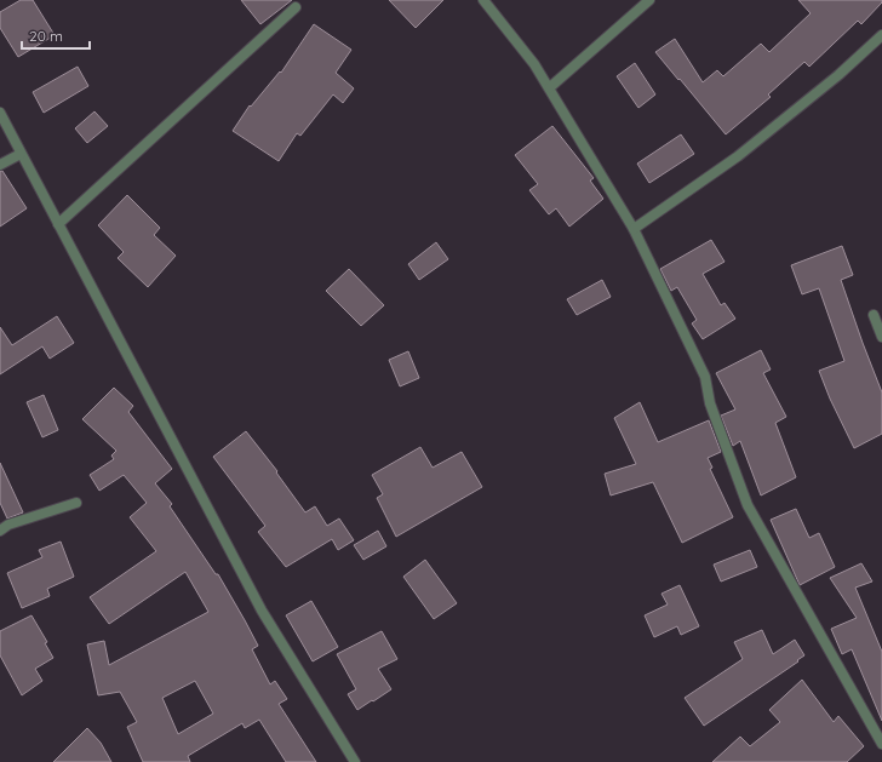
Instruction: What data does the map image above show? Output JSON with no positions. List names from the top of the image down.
{
  "scale_bar": "20 m"
}
